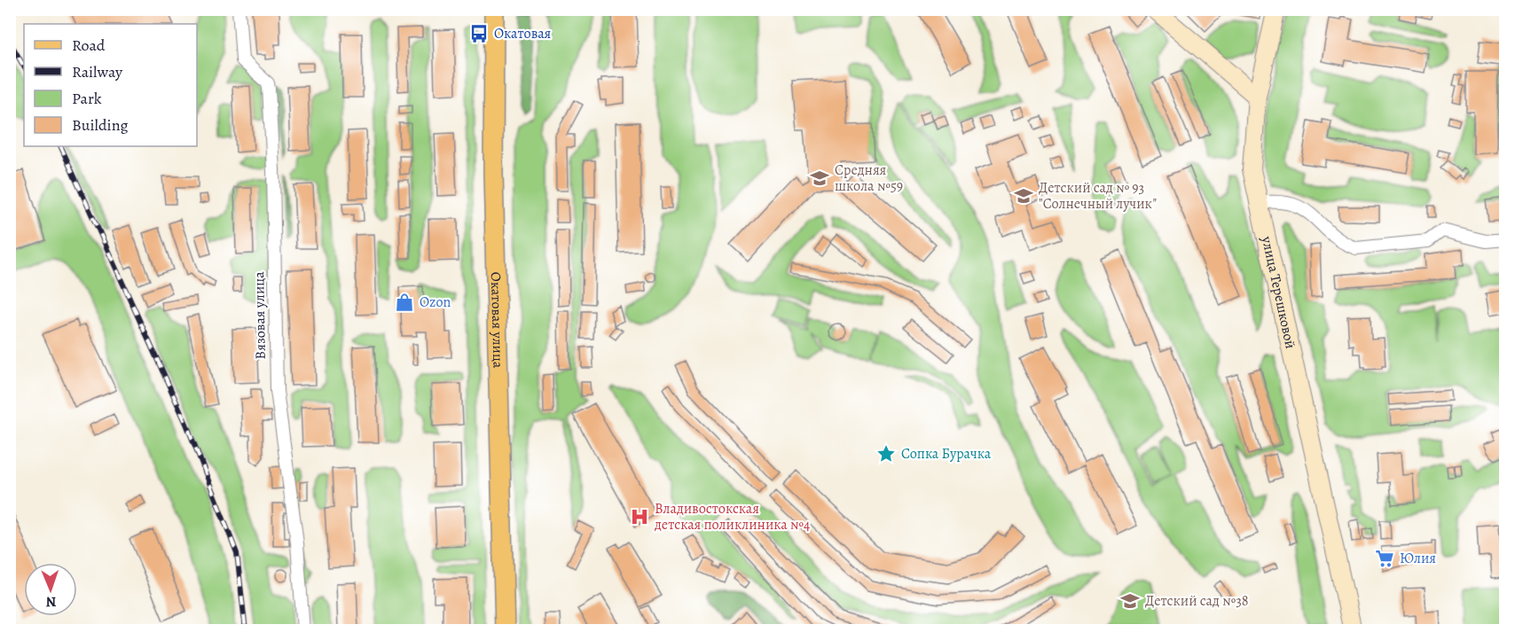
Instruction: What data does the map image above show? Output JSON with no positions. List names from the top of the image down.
{
  "streets": {
    "main road": ["улица Терешковой", "Окатовая улица"],
    "street": ["Вязовая улица"]
  },
  "places": {
    "bus stop": ["Окатовая"],
    "school or university": ["Средняя школа №59", "Детский сад № 93 \"Солнечный лучик\"", "Детский сад №38"],
    "shop": ["Ozon"],
    "place": ["Сопка Бурачка"],
    "hospital": ["Владивостокская детская поликлиника №4"],
    "supermarket": ["Юлия"]
  },
  "legend": [
    "Road",
    "Railway",
    "Park",
    "Building"
  ],
  "north": "bottom"
}
